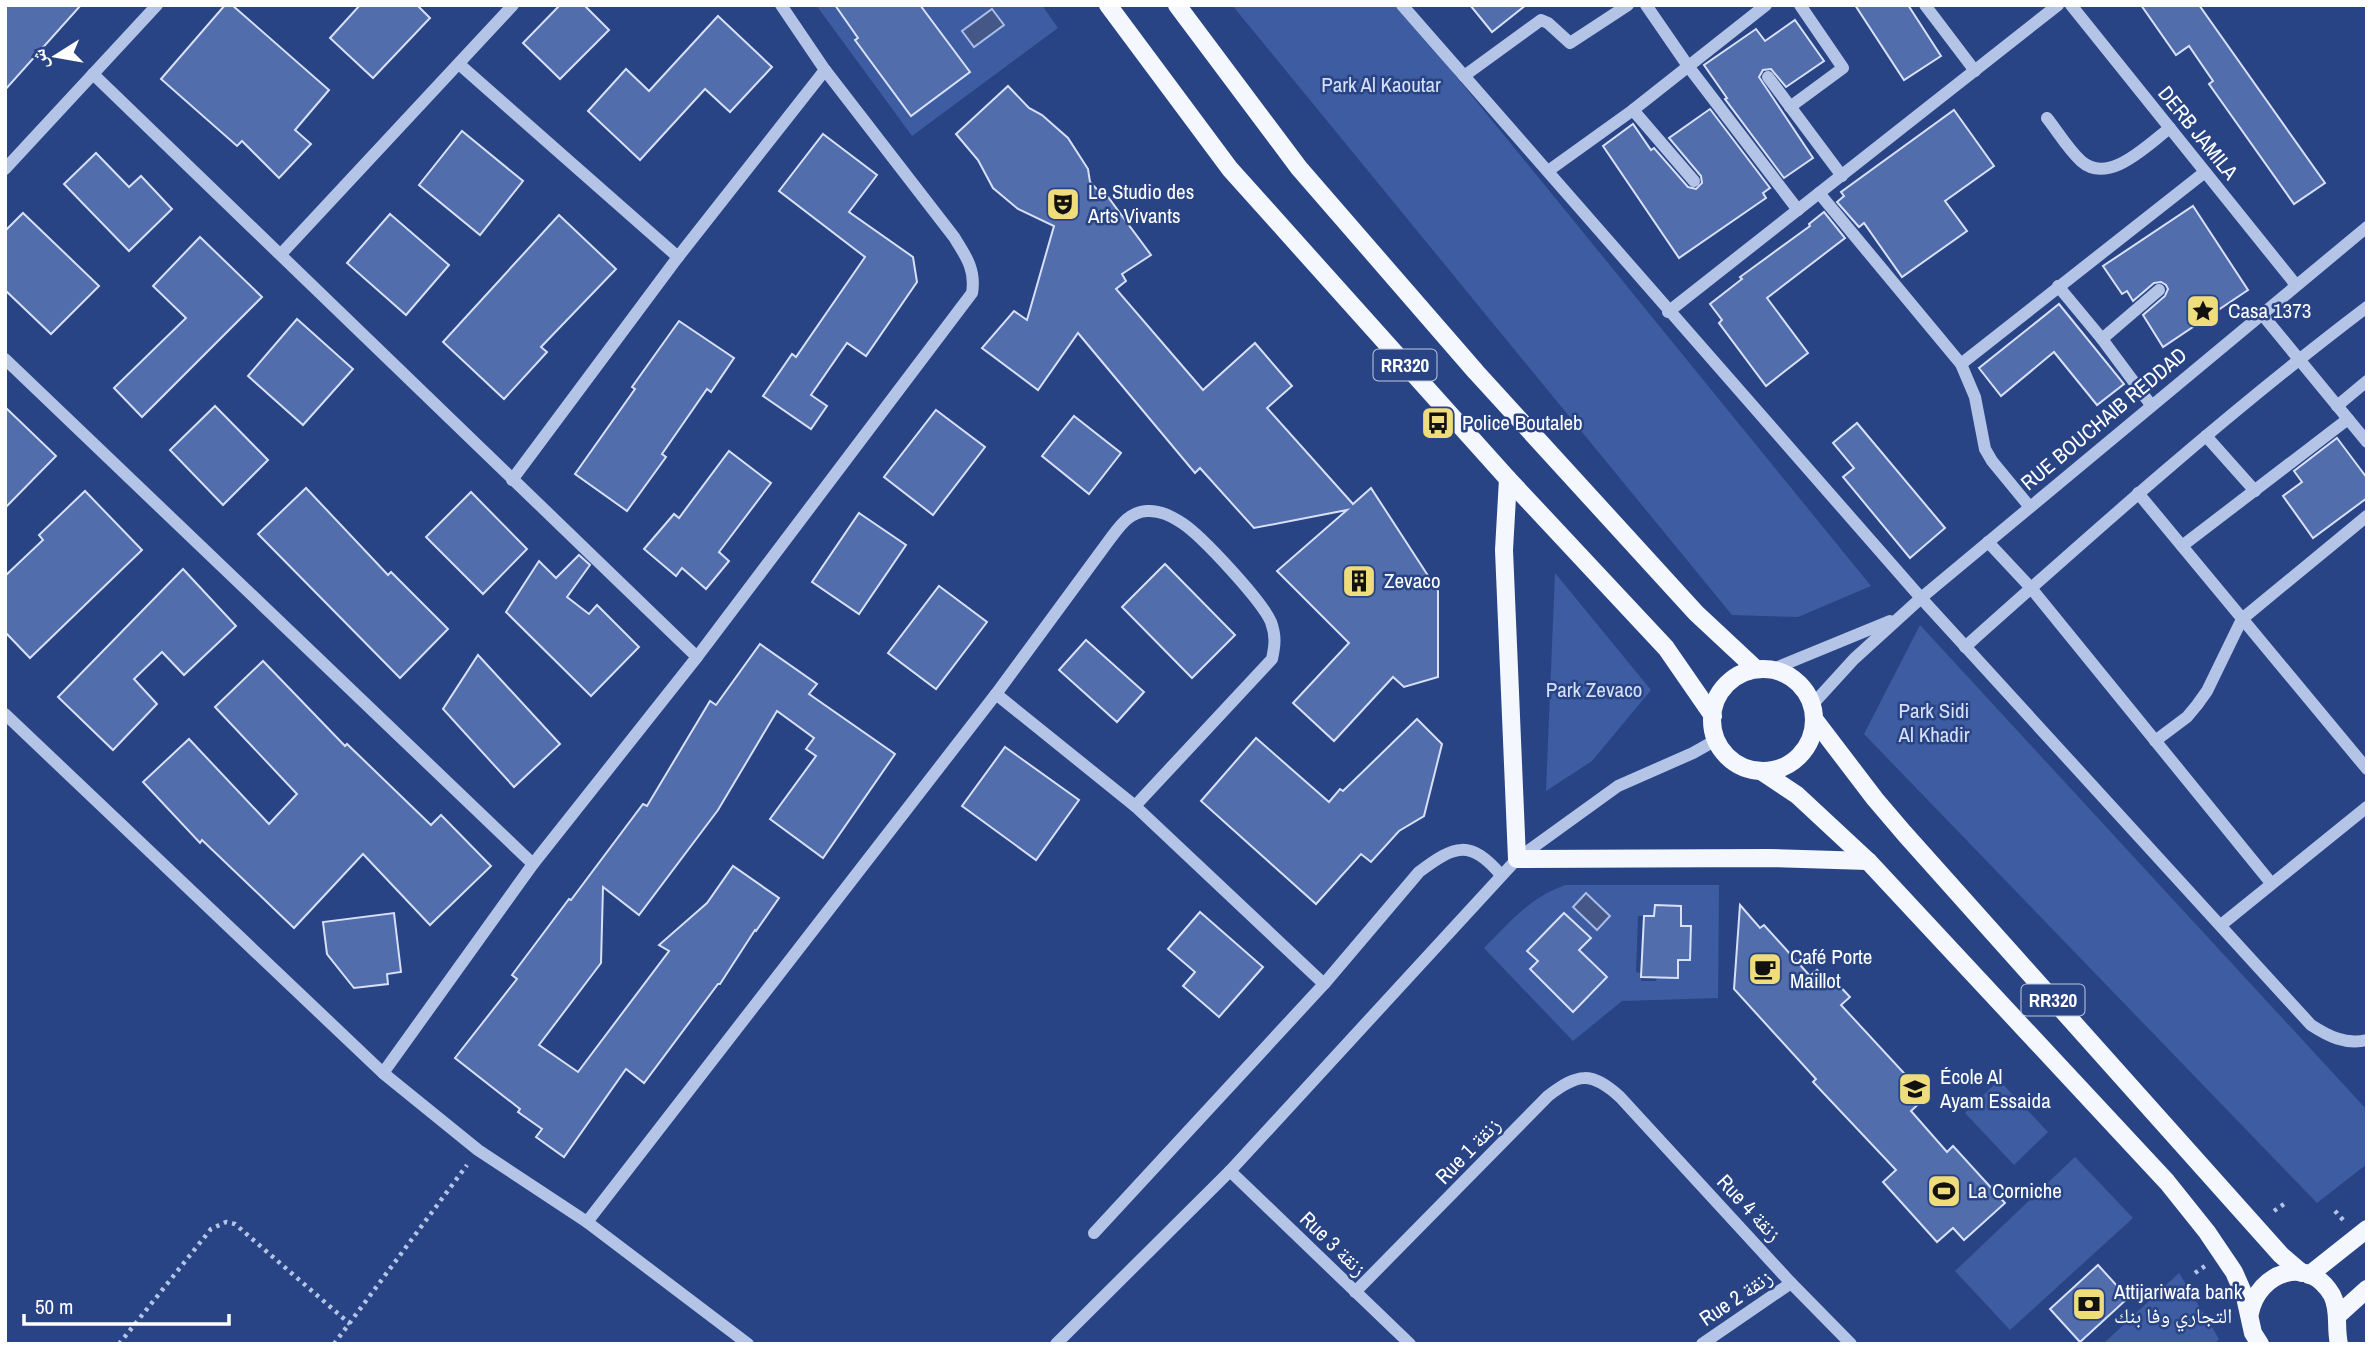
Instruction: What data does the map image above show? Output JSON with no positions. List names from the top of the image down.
{
  "streets": {
    "main road": ["RR320"],
    "street": [
      "DERB JAMILA",
      "RUE BOUCHAIB REDDAD",
      "Rue 1 زنقة",
      "Rue 4 زنقة",
      "Rue 3 زنقة",
      "Rue 2 زنقة"
    ]
  },
  "crossings": [
    ["DERB JAMILA", "RUE BOUCHAIB REDDAD"],
    ["RR320", "RUE BOUCHAIB REDDAD"],
    ["Rue 1 زنقة", "Rue 4 زنقة"],
    ["Rue 1 زنقة", "Rue 3 زنقة"],
    ["Rue 4 زنقة", "Rue 2 زنقة"]
  ],
  "parks": ["Park Al Kaoutar", "Park Zevaco", "Park Sidi Al Khadir"],
  "places": {
    "theatre": ["Le Studio des Arts Vivants"],
    "place": ["Casa 1373"],
    "bus stop": ["Police Boutaleb"],
    "building": ["Zevaco"],
    "cafe": ["Café Porte Maillot"],
    "school or university": ["École Al Ayam Essaida"],
    "sports": ["La Corniche"],
    "bank": ["Attijariwafa bank التجاري وفا بنك"]
  },
  "scale_bar": "50 m",
  "north": "left"
}
